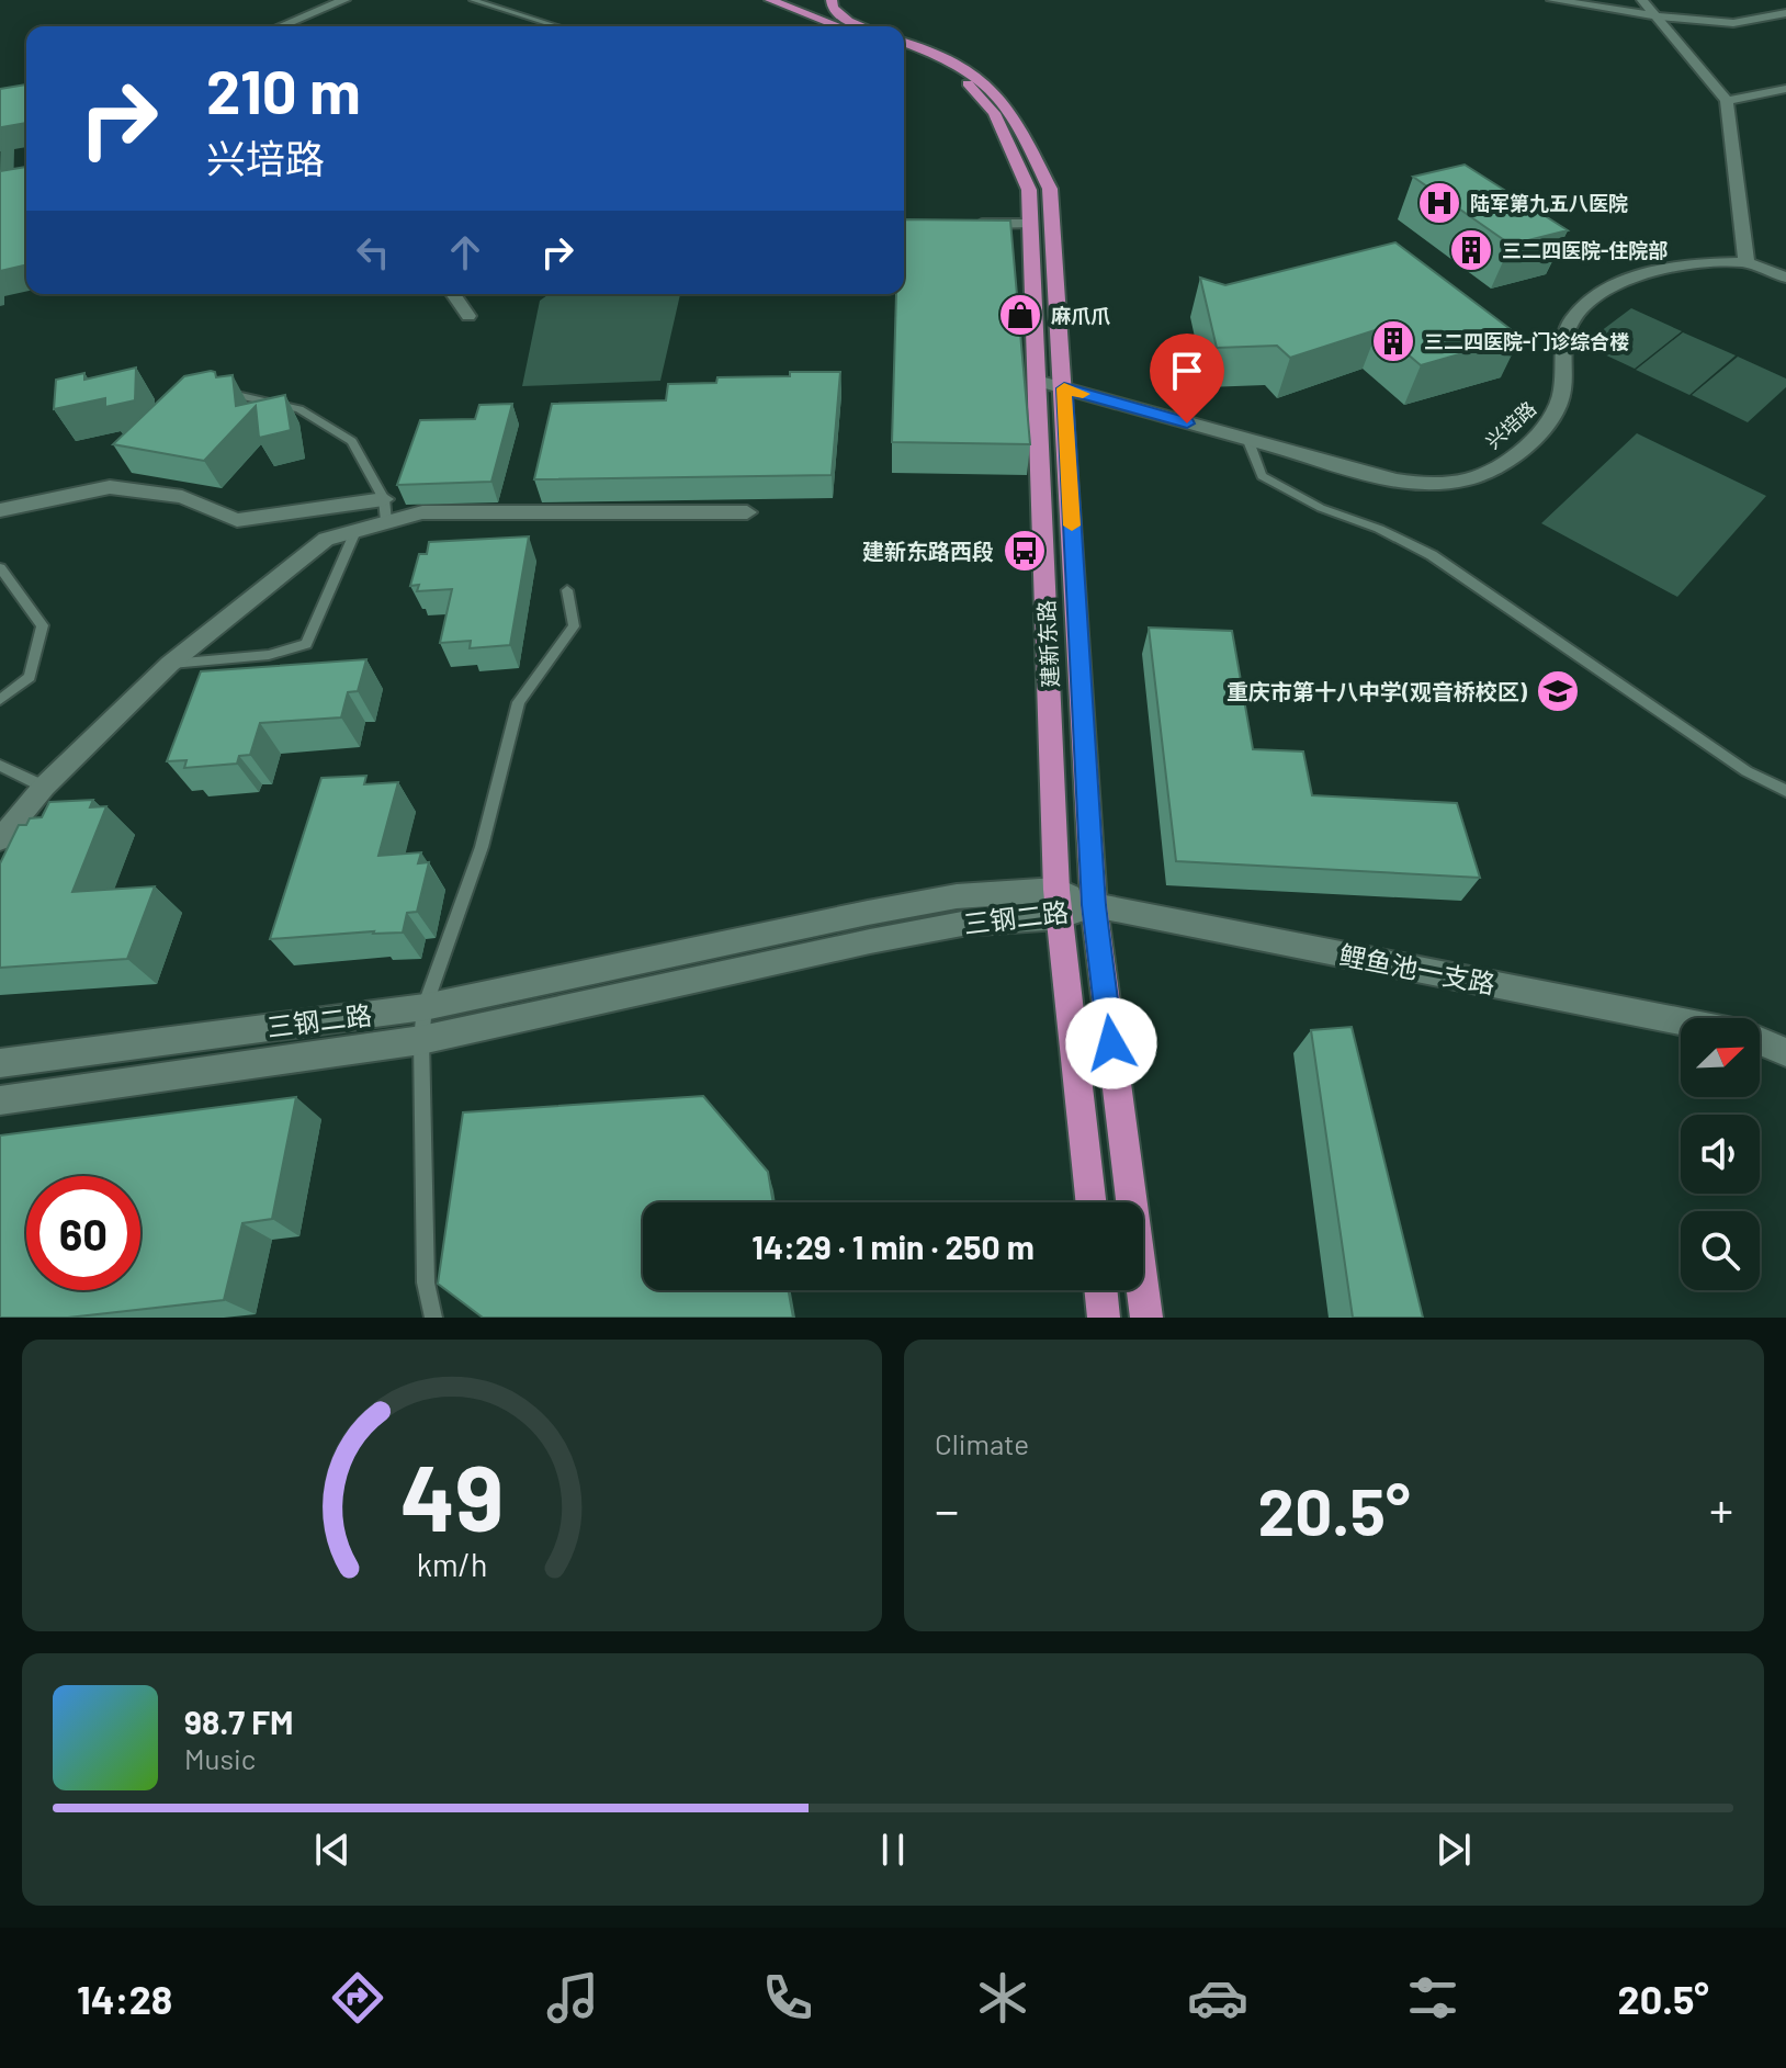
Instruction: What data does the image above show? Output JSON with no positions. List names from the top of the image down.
{
  "streets": {
    "main road": ["建新东路"],
    "street": ["兴培路", "三钢二路", "鲤鱼池一支路"]
  },
  "crossings": [
    ["兴培路", "建新东路"],
    ["建新东路", "三钢二路"],
    ["建新东路", "鲤鱼池一支路"],
    ["三钢二路", "鲤鱼池一支路"]
  ],
  "places": {
    "hospital": ["陆军第九五八医院"],
    "building": ["三二四医院-住院部", "三二四医院-门诊综合楼"],
    "shop": ["麻爪爪"],
    "bus stop": ["建新东路西段"],
    "school or university": ["重庆市第十八中学(观音桥校区)"]
  },
  "north": "top right",
  "page": {
    "turn": ["210 m", "兴培路"],
    "limit": "60",
    "trip": "14:29 · 1 min · 250 m",
    "tile": "Climate",
    "heat": ["−", "20.5°", "+"],
    "song": ["98.7 FM", "Music"],
    "tabs": ["14:28", "20.5°"],
    "gauge": ["49", "km/h"]
  }
}
